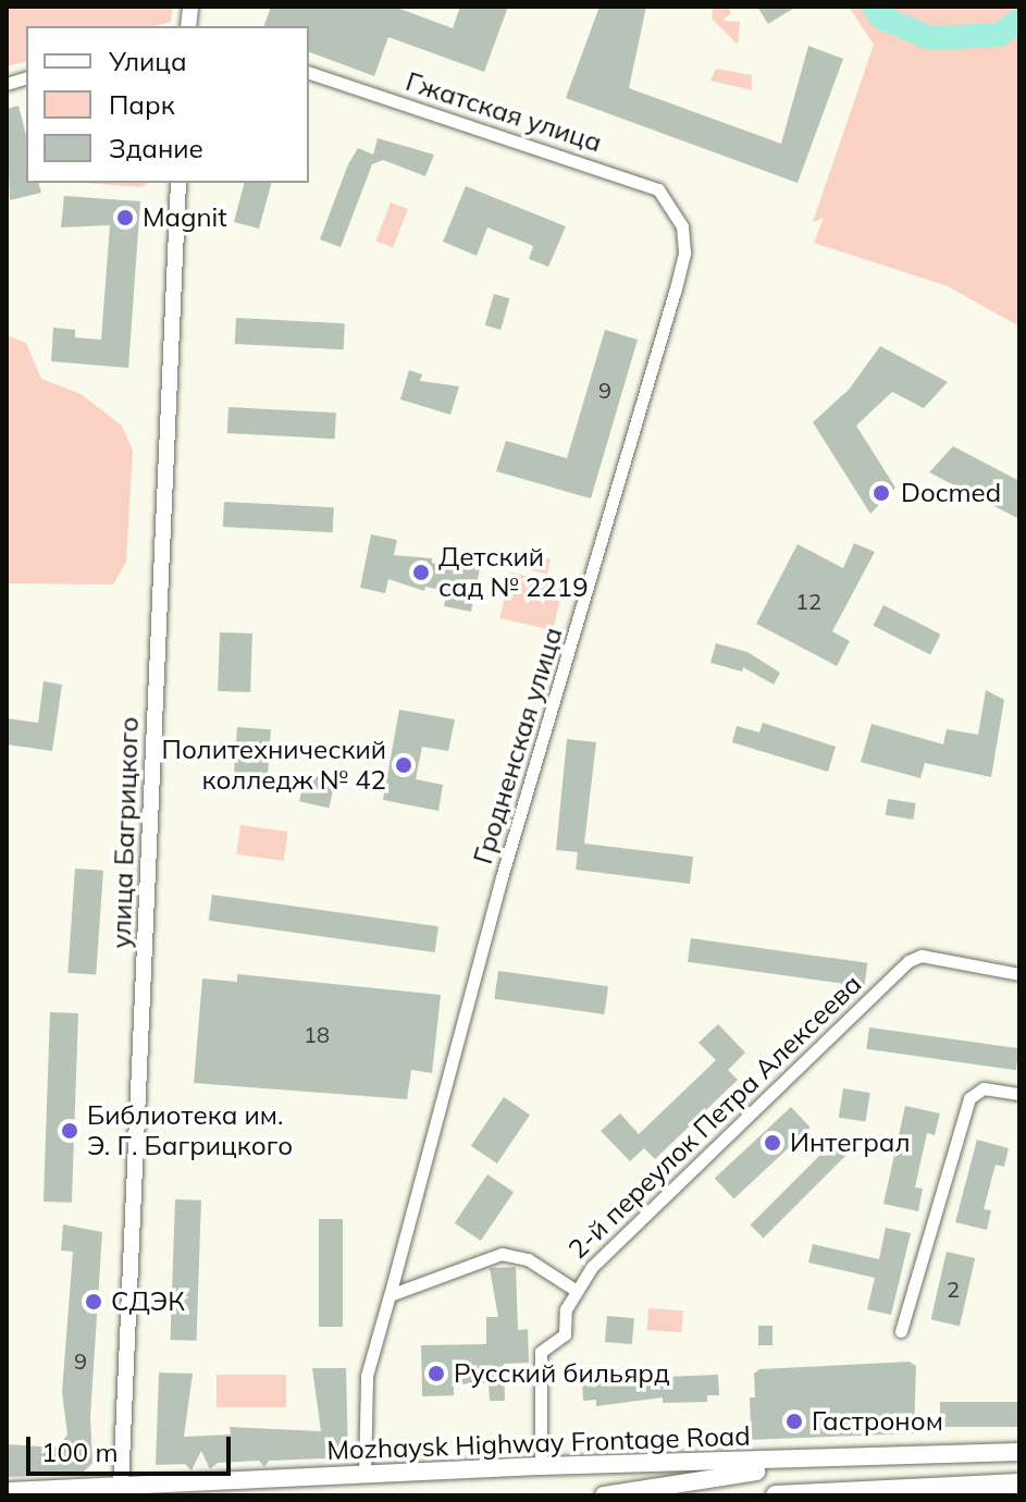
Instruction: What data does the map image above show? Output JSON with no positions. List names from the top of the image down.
{
  "streets": {
    "main road": ["Mozhaysk Highway Frontage Road"],
    "street": [
      "Гжатская улица",
      "Гродненская улица",
      "улица Багрицкого",
      "2-й переулок Петра Алексеева"
    ]
  },
  "crossings": [
    ["Гжатская улица", "Гродненская улица"],
    ["Гродненская улица", "Mozhaysk Highway Frontage Road"],
    ["улица Багрицкого", "Mozhaysk Highway Frontage Road"],
    ["2-й переулок Петра Алексеева", "Mozhaysk Highway Frontage Road"]
  ],
  "places": [
    "Magnit",
    "Docmed",
    "Детский сад № 2219",
    "Политехнический колледж № 42",
    "Библиотека им. Э. Г. Багрицкого",
    "Интеграл",
    "СДЭК",
    "Русский бильярд",
    "Гастроном"
  ],
  "house_numbers": [
    "9",
    "12",
    "18",
    "2",
    "9"
  ],
  "legend": ["Улица", "Парк", "Здание"],
  "scale_bar": "100 m"
}
